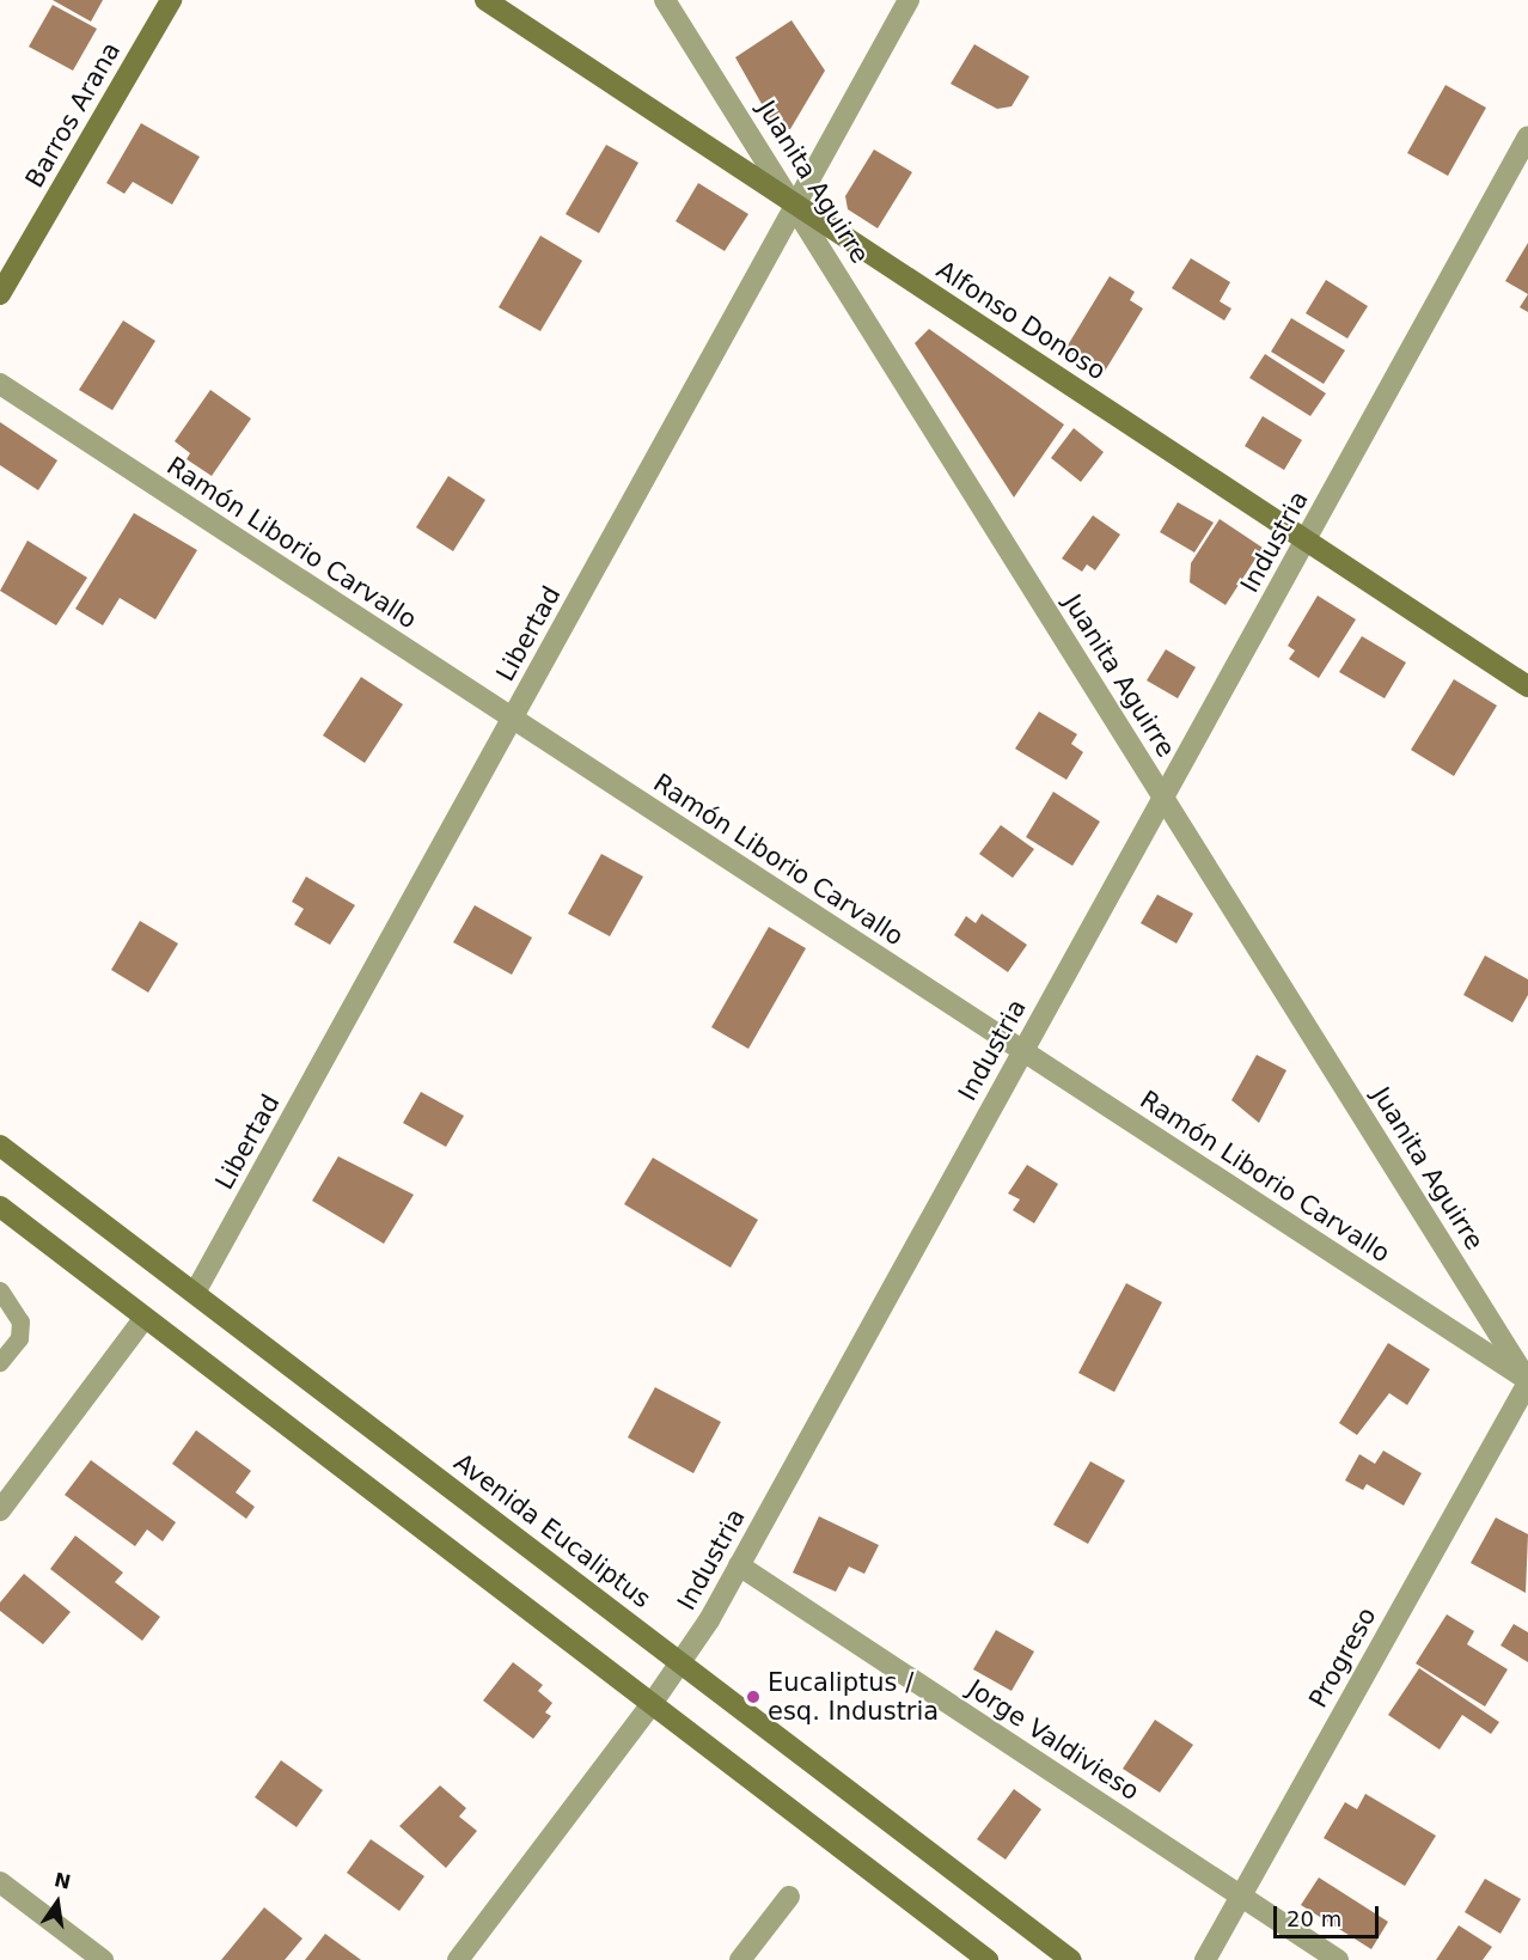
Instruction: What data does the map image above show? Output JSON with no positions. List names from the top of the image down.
{
  "streets": {
    "main road": ["Barros Arana", "Alfonso Donoso", "Avenida Eucaliptus"],
    "street": [
      "Juanita Aguirre",
      "Industria",
      "Ramón Liborio Carvallo",
      "Libertad",
      "Progreso",
      "Jorge Valdivieso"
    ]
  },
  "crossings": [
    ["Juanita Aguirre", "Alfonso Donoso"],
    ["Juanita Aguirre", "Industria"],
    ["Juanita Aguirre", "Ramón Liborio Carvallo"],
    ["Juanita Aguirre", "Libertad"],
    ["Juanita Aguirre", "Progreso"],
    ["Alfonso Donoso", "Industria"],
    ["Alfonso Donoso", "Libertad"],
    ["Industria", "Ramón Liborio Carvallo"],
    ["Industria", "Avenida Eucaliptus"],
    ["Industria", "Jorge Valdivieso"],
    ["Ramón Liborio Carvallo", "Libertad"],
    ["Ramón Liborio Carvallo", "Progreso"],
    ["Libertad", "Avenida Eucaliptus"],
    ["Progreso", "Jorge Valdivieso"]
  ],
  "places": ["Eucaliptus / esq. Industria"],
  "scale_bar": "20 m",
  "north": "top"
}
